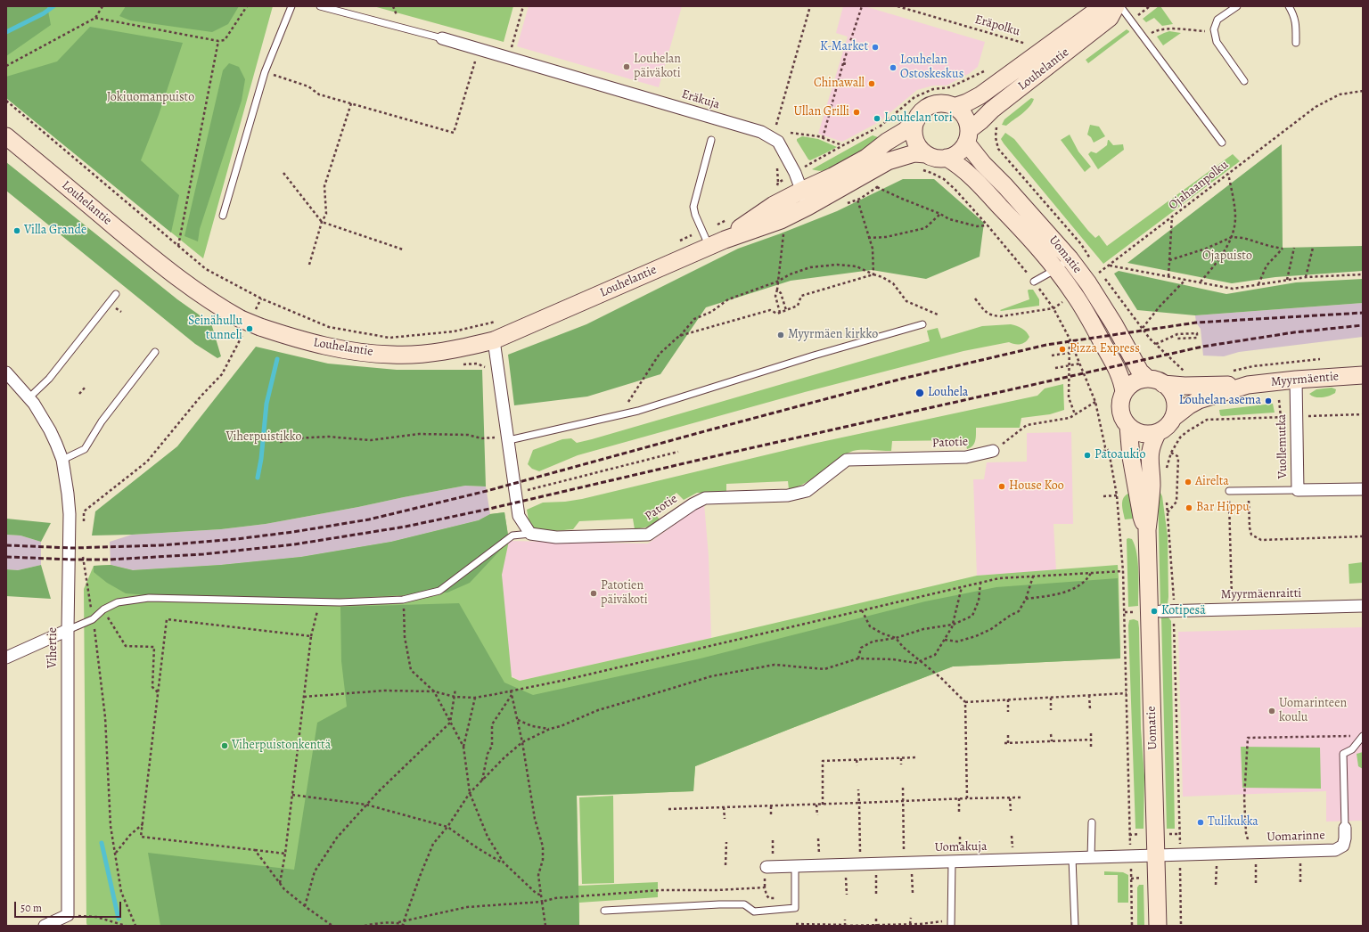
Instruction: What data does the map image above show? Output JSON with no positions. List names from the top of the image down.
{
  "streets": {
    "main road": ["Louhelantie", "Uomatie", "Myyrmäentie"],
    "street": [
      "Eräkuja",
      "Patotie",
      "Vuollemutka",
      "Myyrmäenraitti",
      "Vihertie",
      "Uomarinne",
      "Uomakuja"
    ],
    "path": ["Eräpolku", "Ojahaanpolku"]
  },
  "crossings": [
    ["Louhelantie", "Eräkuja"],
    ["Louhelantie", "Uomatie"],
    ["Ojahaanpolku", "Uomatie"],
    ["Uomatie", "Myyrmäentie"],
    ["Uomatie", "Myyrmäenraitti"],
    ["Uomatie", "Uomarinne"],
    ["Uomatie", "Uomakuja"],
    ["Myyrmäentie", "Vuollemutka"],
    ["Uomarinne", "Uomakuja"]
  ],
  "parks": ["Jokiuomanpuisto", "Ojapuisto", "Viherpuistikko"],
  "places": [
    "K-Market",
    "Louhelan päiväkoti",
    "Louhelan Ostoskeskus",
    "Chinawall",
    "Ullan Grilli",
    "Louhelan tori",
    "Villa Grande",
    "Seinähullu tunneli",
    "Myyrmäen kirkko",
    "Pizza Express",
    "Louhela",
    "Louhelan asema",
    "Patoaukio",
    "Airelta",
    "House Koo",
    "Bar Hippu",
    "Patotien päiväkoti",
    "Kotipesä",
    "Uomarinteen koulu",
    "Viherpuistonkenttä",
    "Tulikukka"
  ],
  "scale_bar": "50 m"
}
